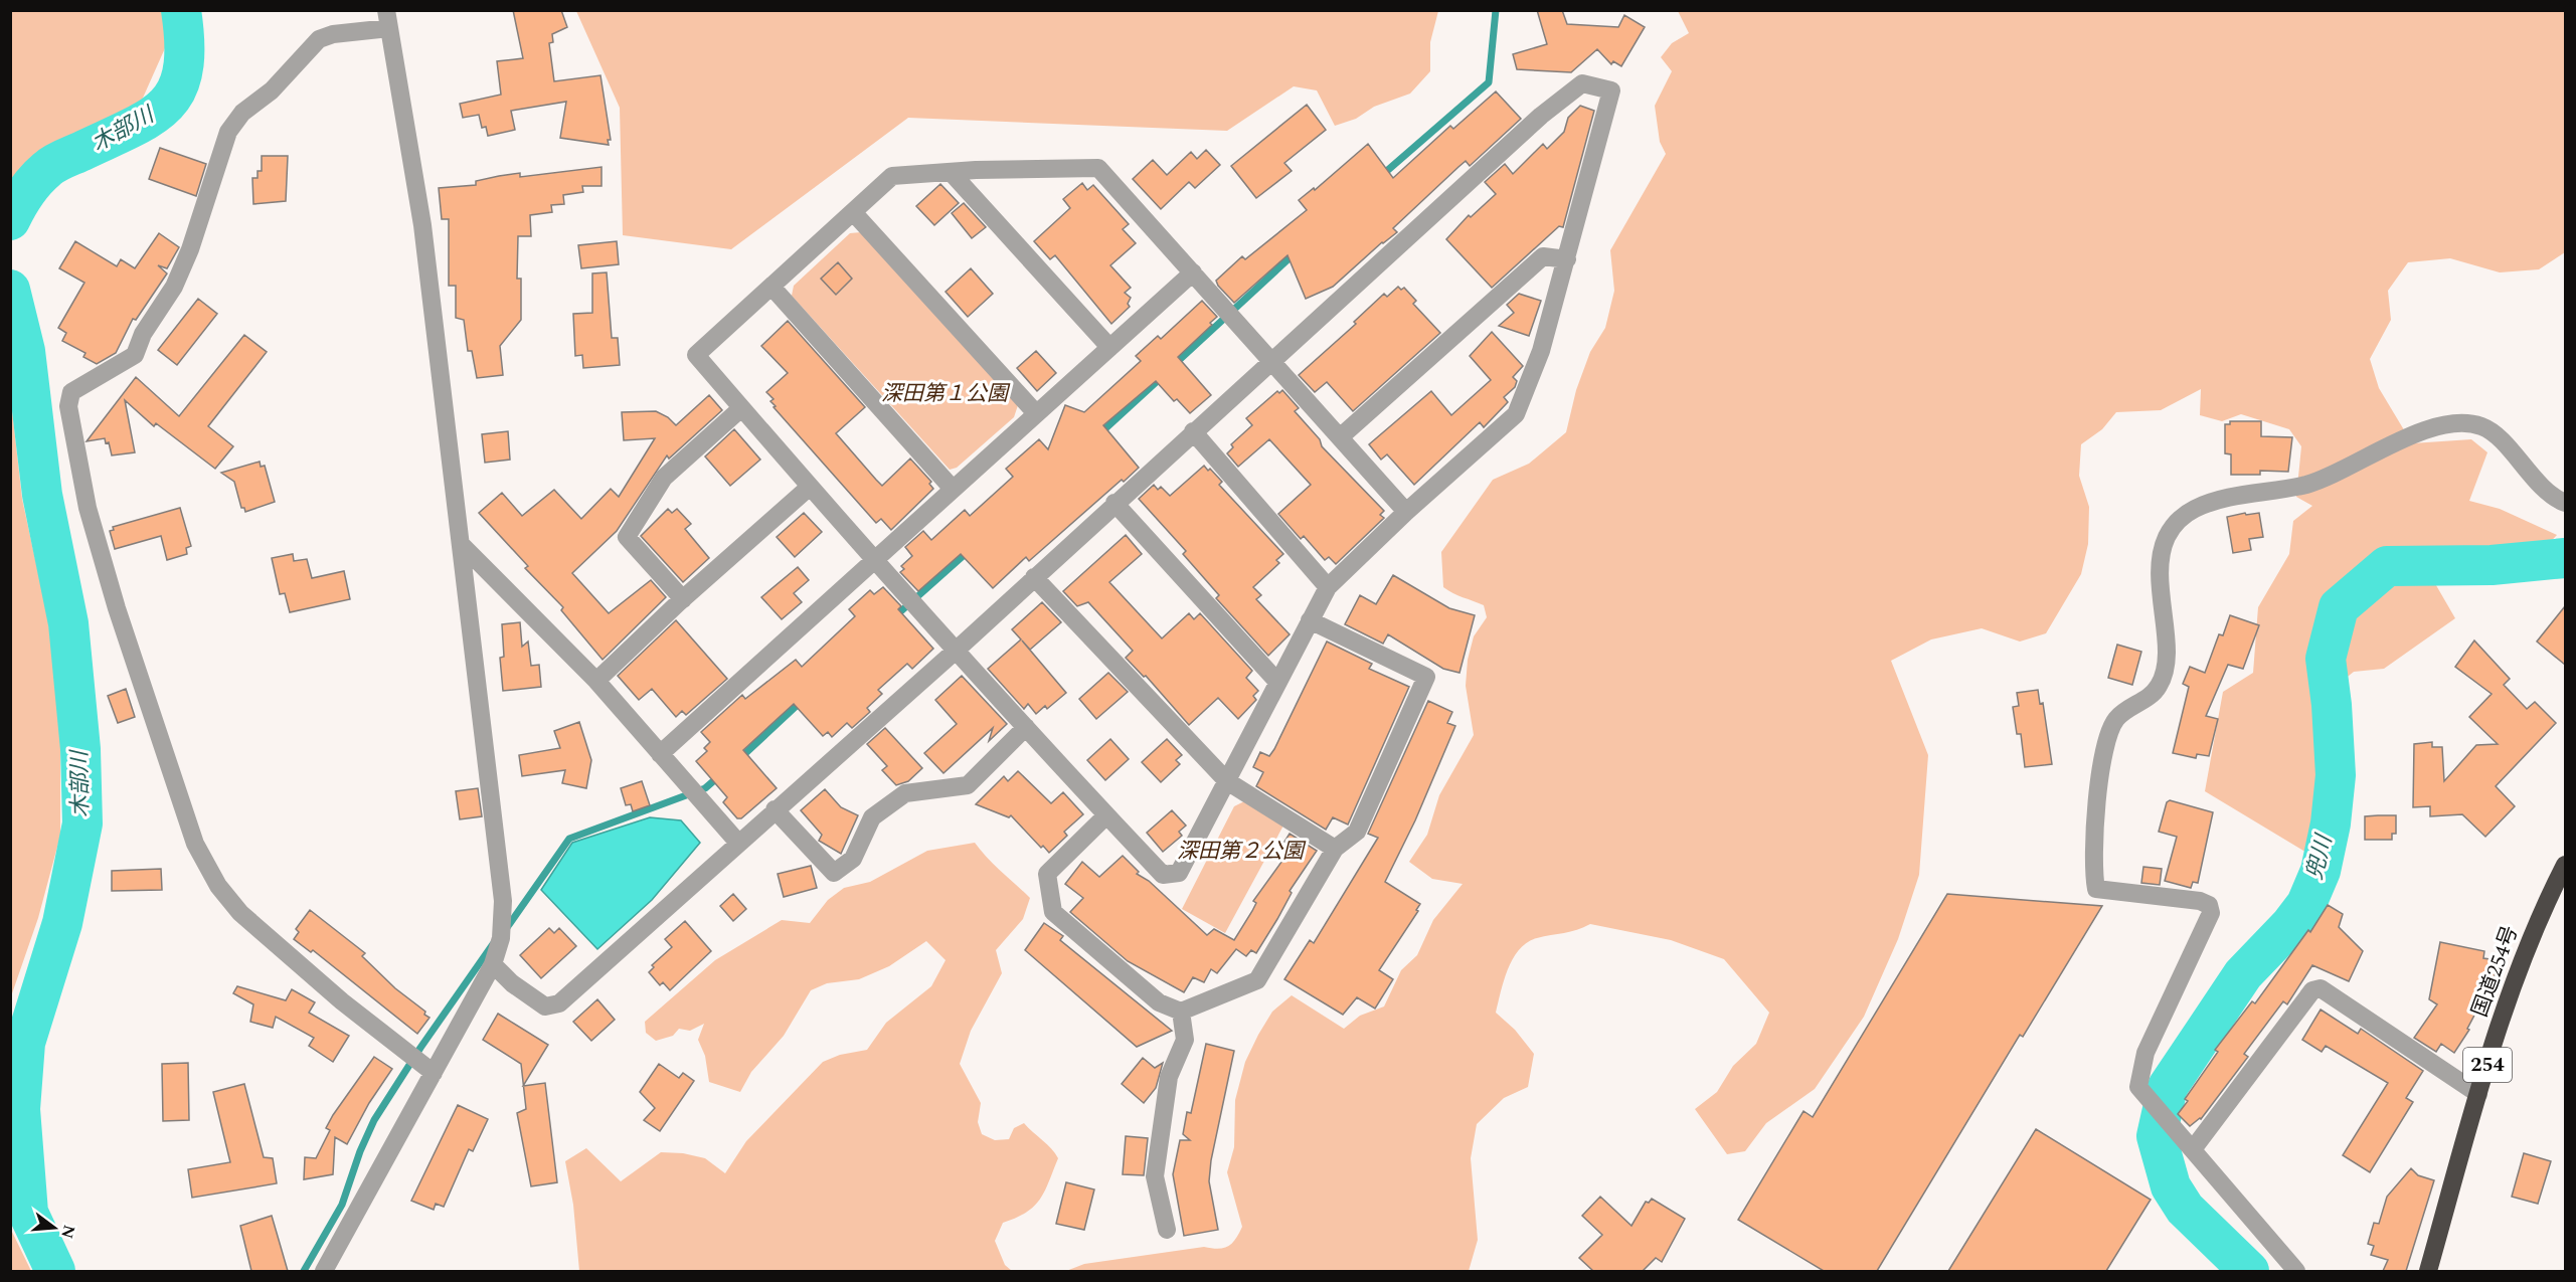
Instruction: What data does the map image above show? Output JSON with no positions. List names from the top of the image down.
{
  "streets": {
    "highway": ["国道254号", "254"]
  },
  "water": ["木部川", "兜川"],
  "parks": ["深田第１公園", "深田第２公園"],
  "north": "right"
}
